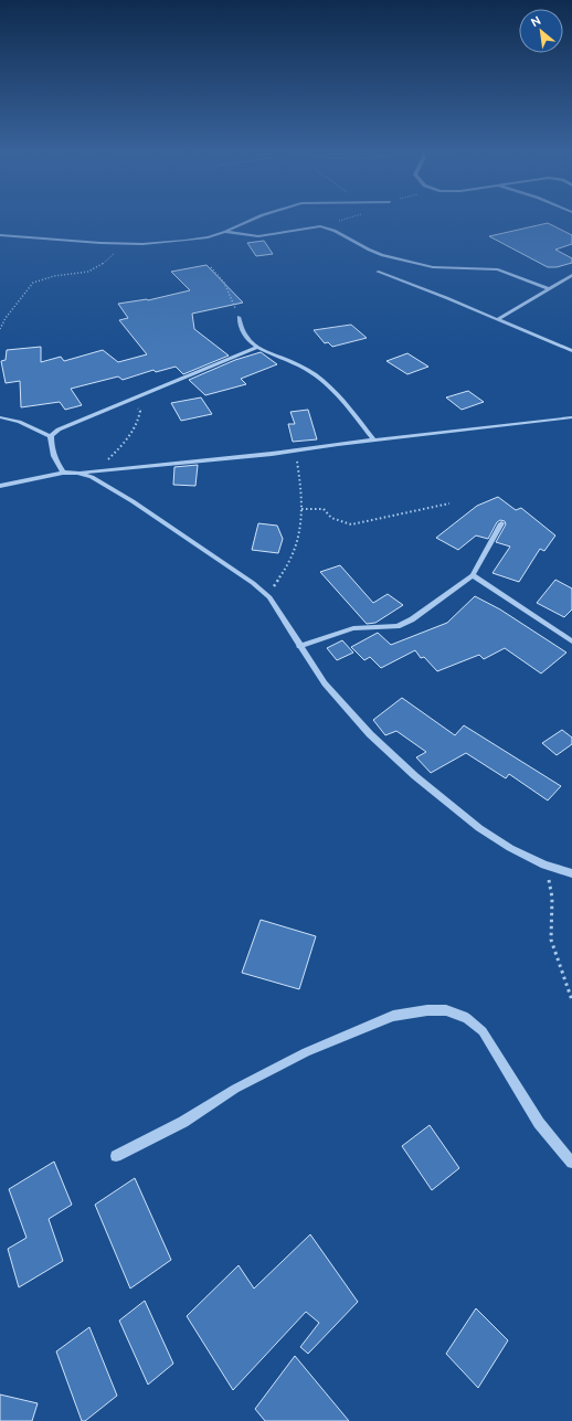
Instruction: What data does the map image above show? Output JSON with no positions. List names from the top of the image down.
{
  "north": "top left"
}
